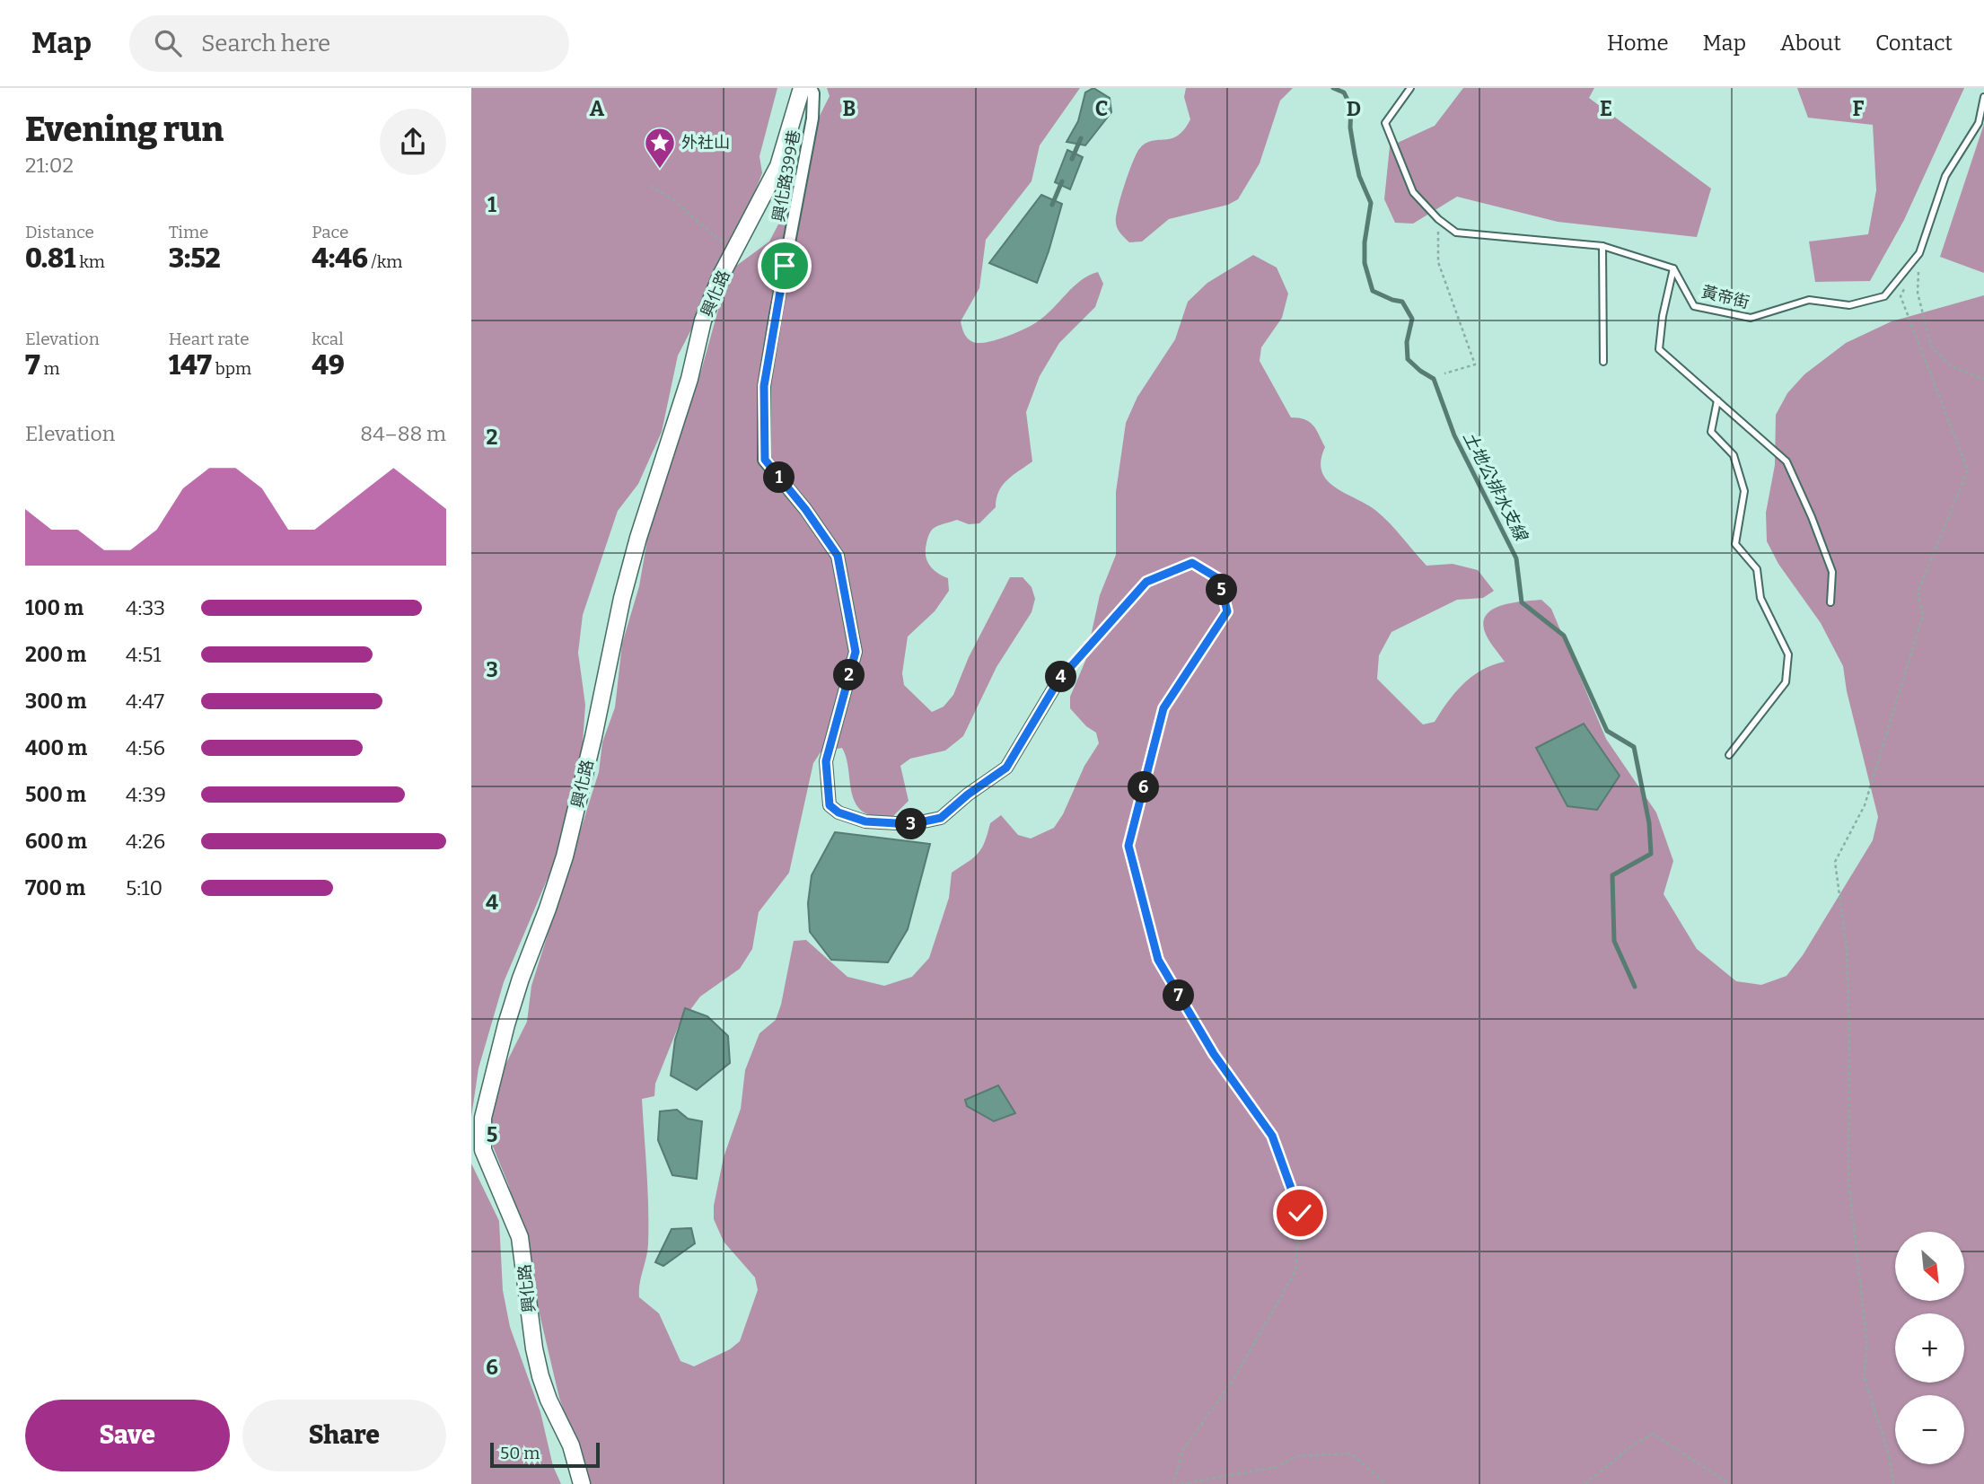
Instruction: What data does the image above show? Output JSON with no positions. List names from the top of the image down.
{
  "streets": {
    "street": ["興化路399巷", "興化路"],
    "lane": ["黃帝街"]
  },
  "water": ["土地公排水支線"],
  "places": {
    "place": ["外社山"]
  },
  "scale_bar": "50 m",
  "north": "bottom right",
  "page": {
    "header": "Map",
    "search": "Search here",
    "nav": [
      "Home",
      "Map",
      "About",
      "Contact"
    ],
    "heading": ["Evening run", "21:02"],
    "stats": [
      ["Distance", "0.81 km"],
      ["Time", "3:52"],
      ["Pace", "4:46 /km"],
      ["Elevation", "7 m"],
      ["Heart rate", "147 bpm"],
      ["kcal", "49"]
    ],
    "chart": ["Elevation", "84–88 m"],
    "pins": [
      "1",
      "5",
      "2",
      "4",
      "6",
      "3",
      "7"
    ],
    "list": [
      {
        "name": "100 m",
        "note": "4:33"
      },
      {
        "name": "200 m",
        "note": "4:51"
      },
      {
        "name": "300 m",
        "note": "4:47"
      },
      {
        "name": "400 m",
        "note": "4:56"
      },
      {
        "name": "500 m",
        "note": "4:39"
      },
      {
        "name": "600 m",
        "note": "4:26"
      },
      {
        "name": "700 m",
        "note": "5:10"
      }
    ],
    "map_buttons": ["+", "−"],
    "buttons": ["Save", "Share"],
    "scale": "50 m"
  },
  "grid": {
    "columns": [
      "A",
      "B",
      "C",
      "D",
      "E",
      "F"
    ],
    "rows": [
      "1",
      "2",
      "3",
      "4",
      "5",
      "6"
    ]
  }
}
